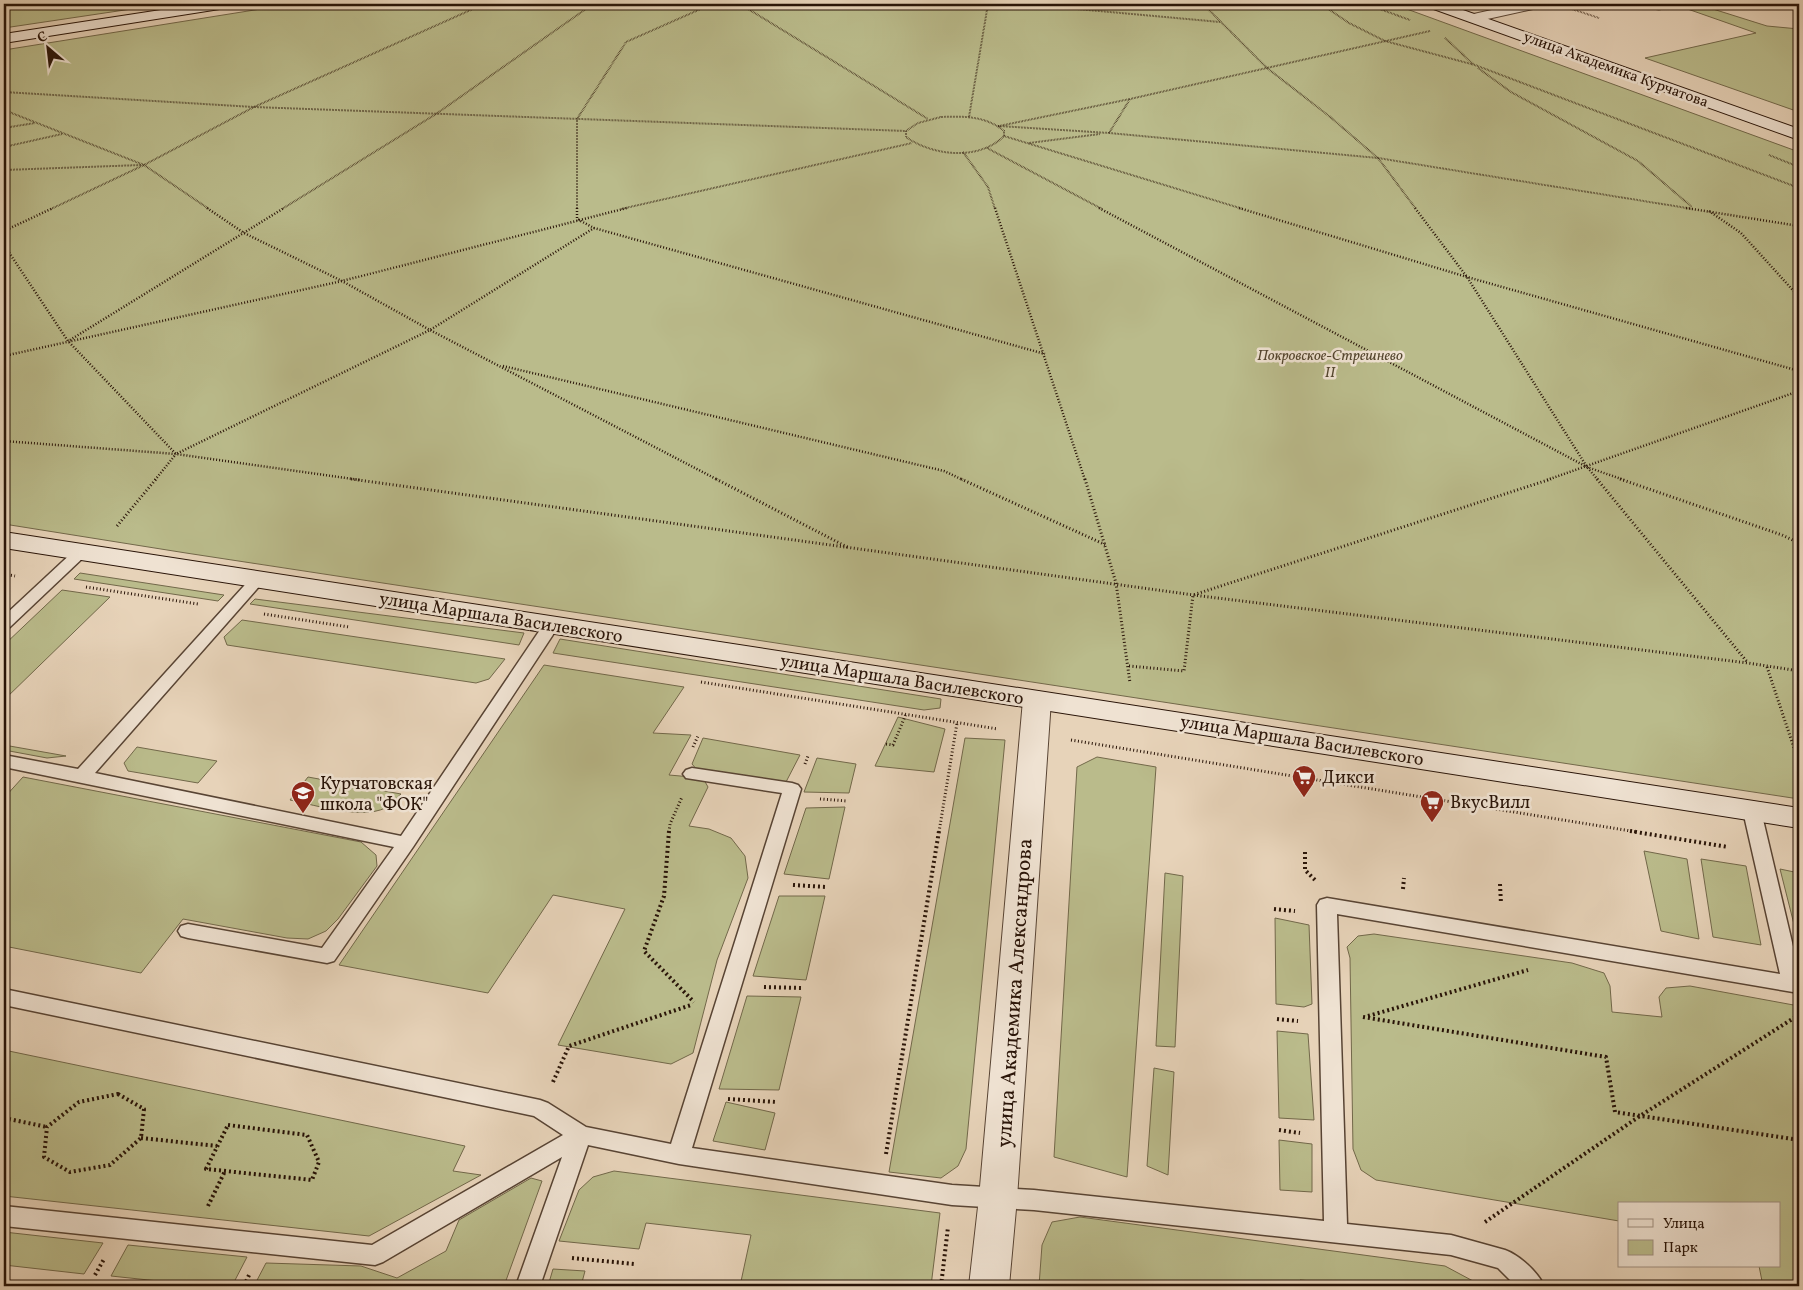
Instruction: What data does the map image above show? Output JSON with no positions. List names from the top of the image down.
{
  "streets": {
    "main road": ["улица Академика Курчатова", "улица Маршала Василевского", "улица Академика Александрова"]
  },
  "crossings": [
    ["улица Маршала Василевского", "улица Академика Александрова"]
  ],
  "parks": ["Покровское-Стрешнево II"],
  "places": {
    "supermarket": ["Дикси", "ВкусВилл"],
    "school or university": ["Курчатовская школа \"ФОК\""]
  },
  "legend": ["Улица", "Парк"],
  "north": "top left"
}
